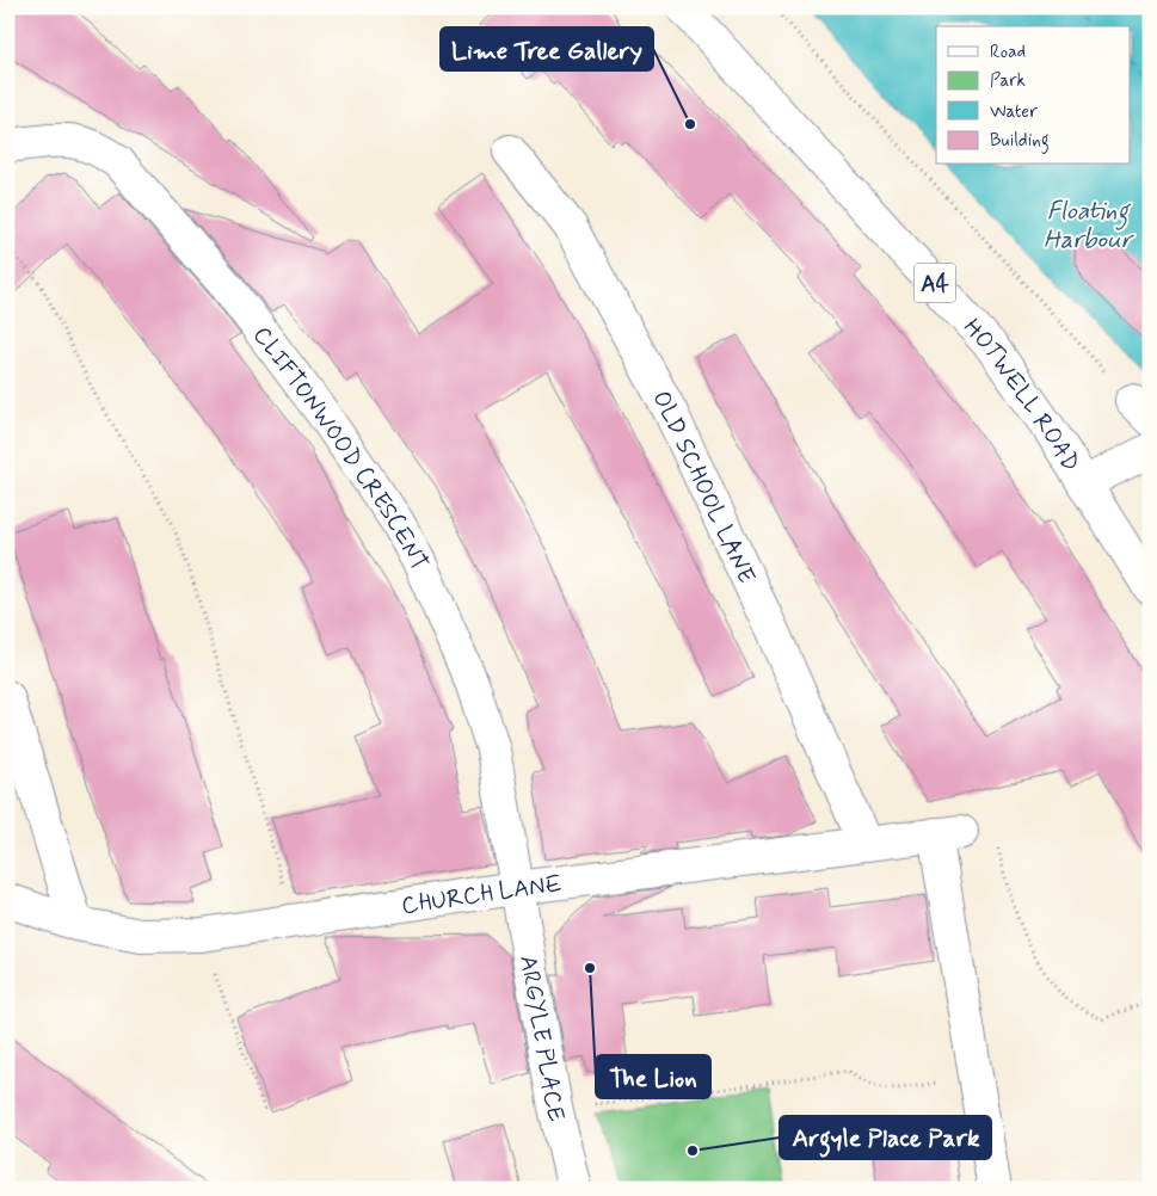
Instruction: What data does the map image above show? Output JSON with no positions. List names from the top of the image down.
{
  "streets": {
    "street": [
      "A4",
      "HOTWELL ROAD",
      "CLIFTONWOOD CRESCENT",
      "OLD SCHOOL LANE",
      "CHURCH LANE",
      "ARGYLE PLACE"
    ]
  },
  "crossings": [
    ["CLIFTONWOOD CRESCENT", "CHURCH LANE"],
    ["CLIFTONWOOD CRESCENT", "ARGYLE PLACE"],
    ["OLD SCHOOL LANE", "CHURCH LANE"],
    ["CHURCH LANE", "ARGYLE PLACE"]
  ],
  "water": ["Floating Harbour"],
  "places": ["Lime Tree Gallery", "The Lion", "Argyle Place Park"],
  "legend": [
    "Road",
    "Park",
    "Water",
    "Building"
  ]
}
